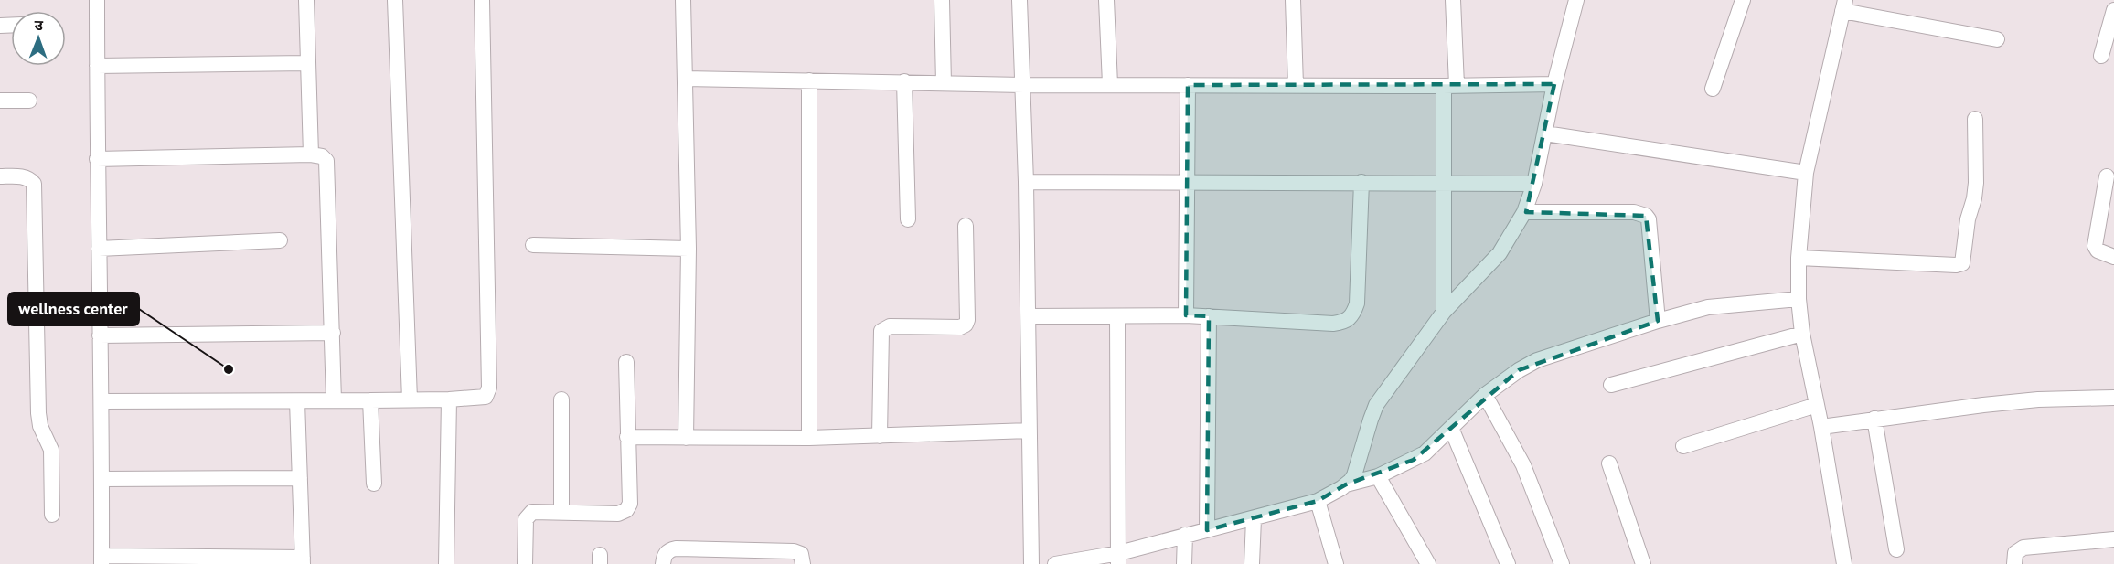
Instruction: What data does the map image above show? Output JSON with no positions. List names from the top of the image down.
{
  "places": ["wellness center"],
  "north": "top"
}
